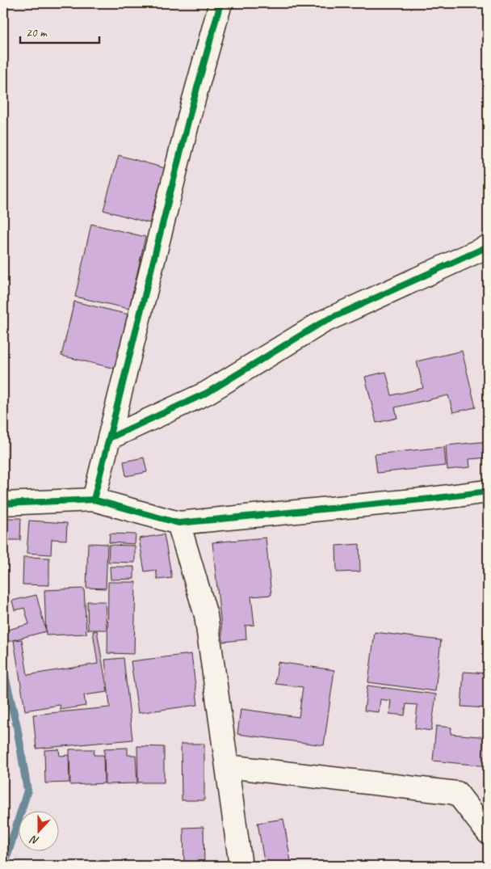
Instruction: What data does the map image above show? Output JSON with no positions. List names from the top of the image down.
{
  "scale_bar": "20 m",
  "north": "bottom"
}
